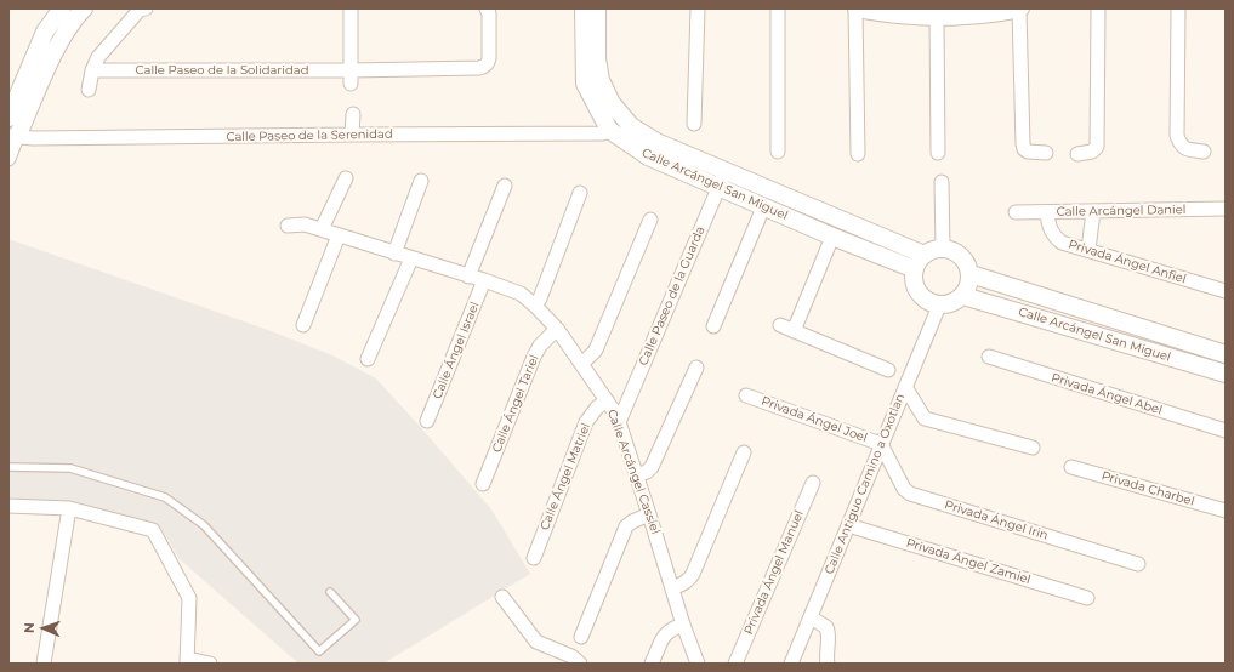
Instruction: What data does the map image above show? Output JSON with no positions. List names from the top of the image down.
{
  "streets": {
    "street": [
      "Calle Paseo de la Solidaridad",
      "Calle Paseo de la Serenidad",
      "Calle Arcángel San Miguel",
      "Calle Arcángel Daniel",
      "Privada Ángel Anfiel",
      "Calle Paseo de la Guarda",
      "Calle Ángel Israel",
      "Privada Ángel Abel",
      "Calle Ángel Tariel",
      "Privada Ángel Joel",
      "Calle Arcángel Cassiel",
      "Calle Ángel Matriel",
      "Calle Antiguo Camino a Oxotlan",
      "Privada Charbel",
      "Privada Ángel Irin",
      "Privada Ángel Zamiel",
      "Privada Ángel Manuel"
    ]
  },
  "crossings": [
    ["Calle Paseo de la Serenidad", "Calle Arcángel San Miguel"],
    ["Calle Arcángel San Miguel", "Calle Paseo de la Guarda"],
    ["Calle Arcángel San Miguel", "Calle Antiguo Camino a Oxotlan"],
    ["Calle Arcángel Daniel", "Privada Ángel Anfiel"],
    ["Calle Paseo de la Guarda", "Calle Arcángel Cassiel"],
    ["Calle Ángel Israel", "Calle Arcángel Cassiel"],
    ["Calle Ángel Tariel", "Calle Arcángel Cassiel"],
    ["Privada Ángel Joel", "Calle Antiguo Camino a Oxotlan"],
    ["Privada Ángel Joel", "Privada Ángel Irin"],
    ["Calle Arcángel Cassiel", "Calle Ángel Matriel"],
    ["Calle Antiguo Camino a Oxotlan", "Privada Ángel Irin"],
    ["Calle Antiguo Camino a Oxotlan", "Privada Ángel Zamiel"]
  ],
  "north": "left"
}
